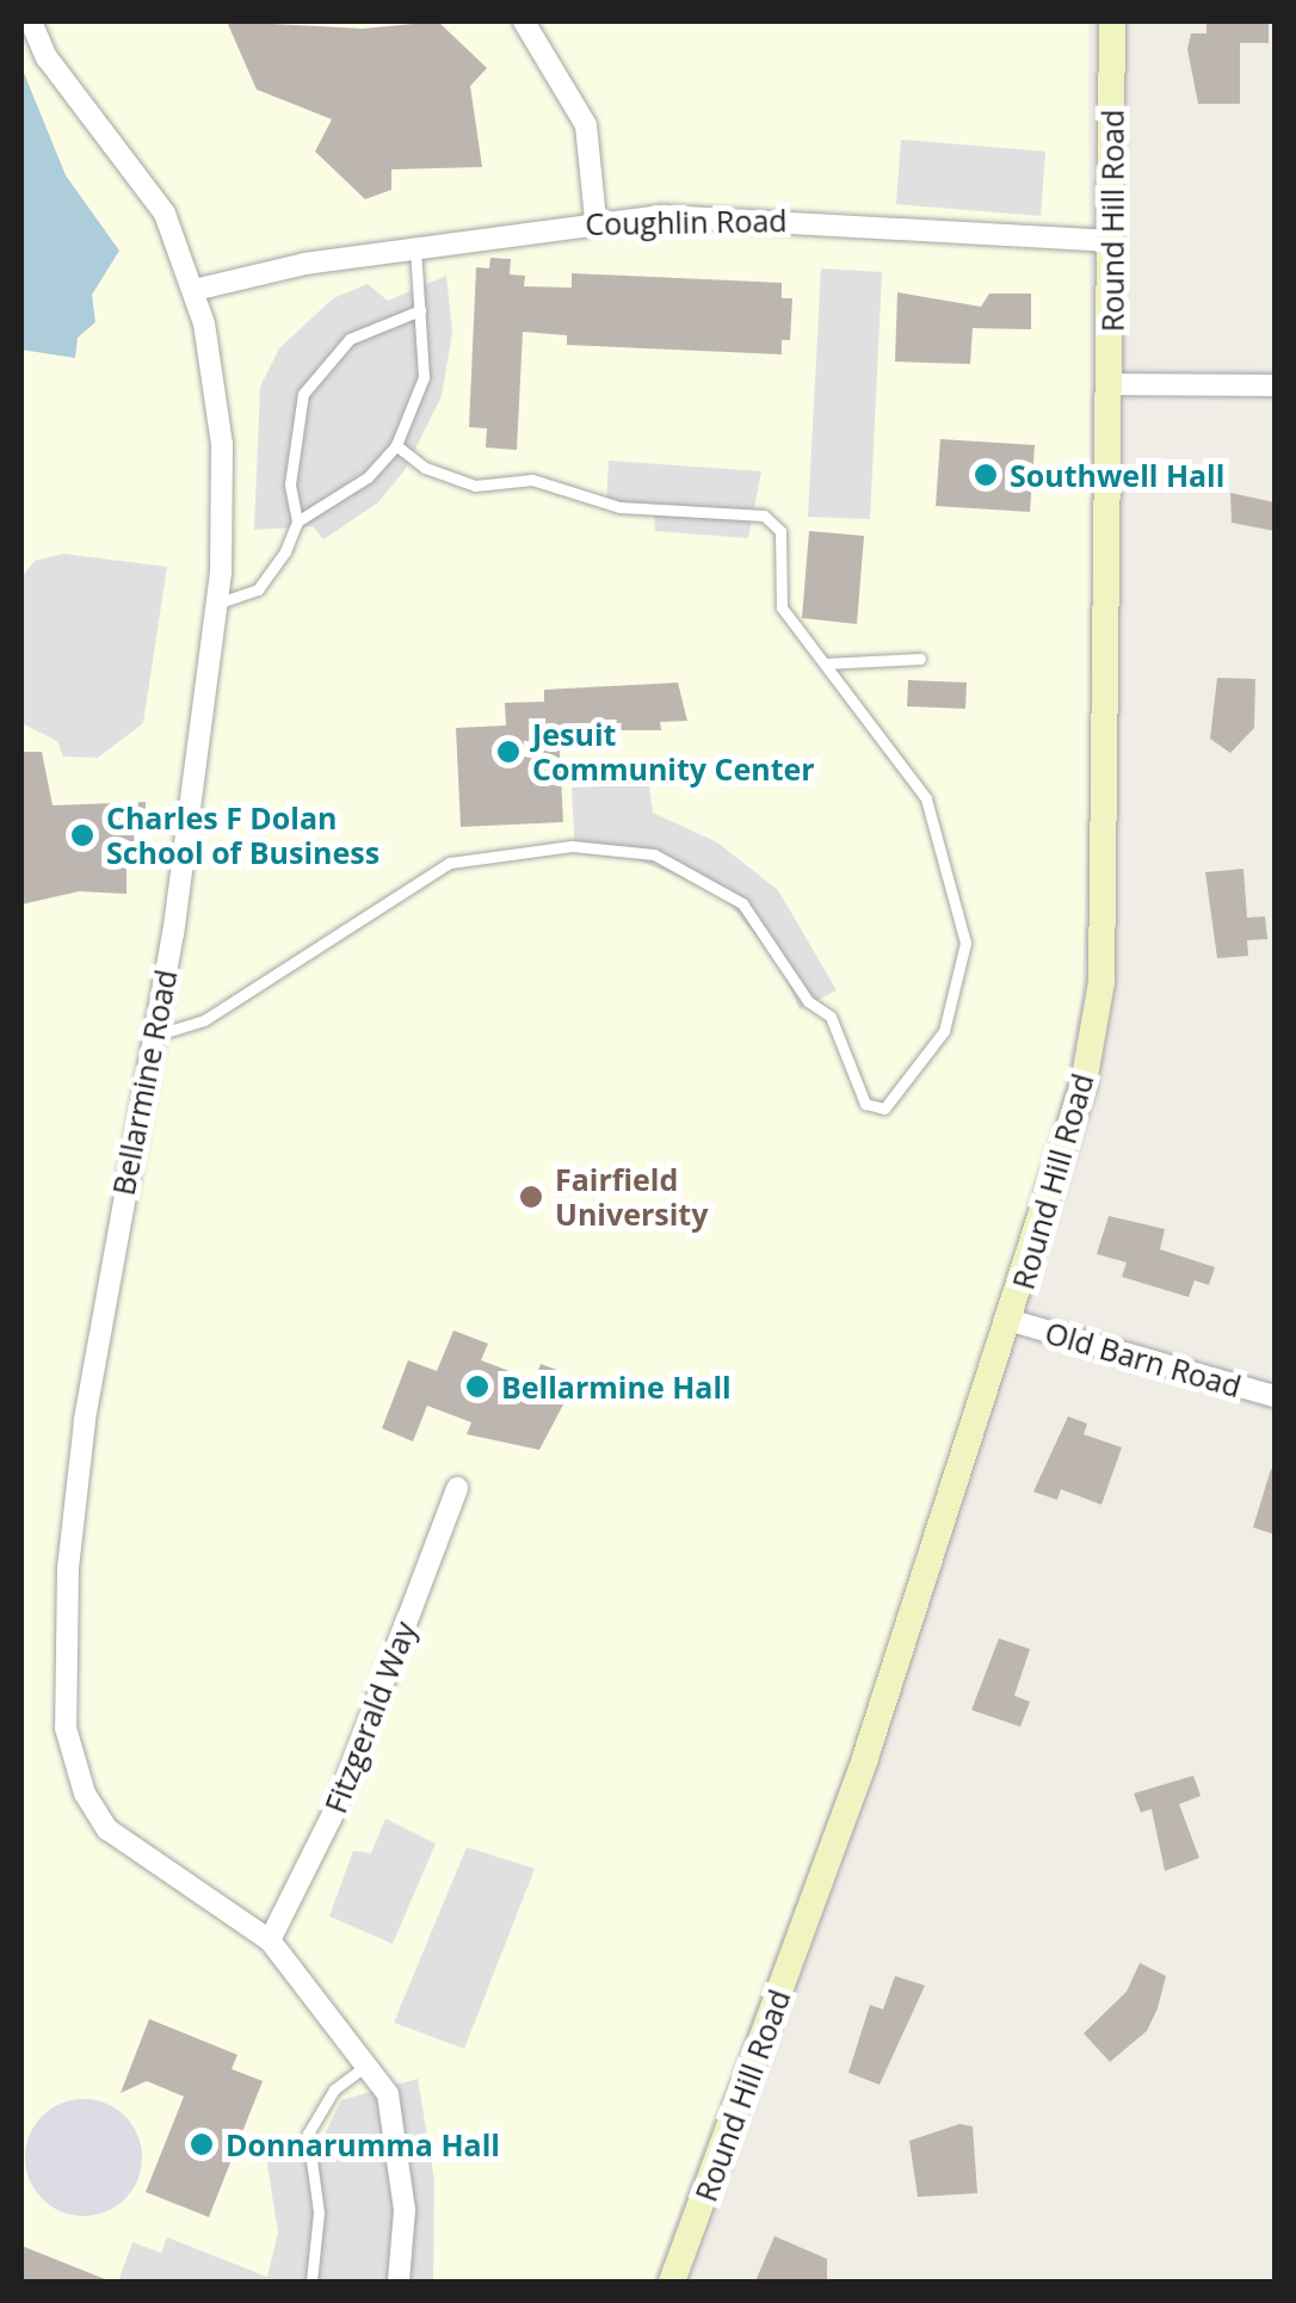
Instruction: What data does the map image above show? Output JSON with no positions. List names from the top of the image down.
{
  "streets": {
    "main road": ["Round Hill Road"],
    "street": [
      "Coughlin Road",
      "Bellarmine Road",
      "Old Barn Road",
      "Fitzgerald Way"
    ]
  },
  "crossings": [
    ["Round Hill Road", "Coughlin Road"],
    ["Round Hill Road", "Old Barn Road"],
    ["Coughlin Road", "Bellarmine Road"],
    ["Bellarmine Road", "Fitzgerald Way"]
  ],
  "places": [
    "Southwell Hall",
    "Jesuit Community Center",
    "Charles F Dolan School of Business",
    "Fairfield University",
    "Bellarmine Hall",
    "Donnarumma Hall"
  ]
}
